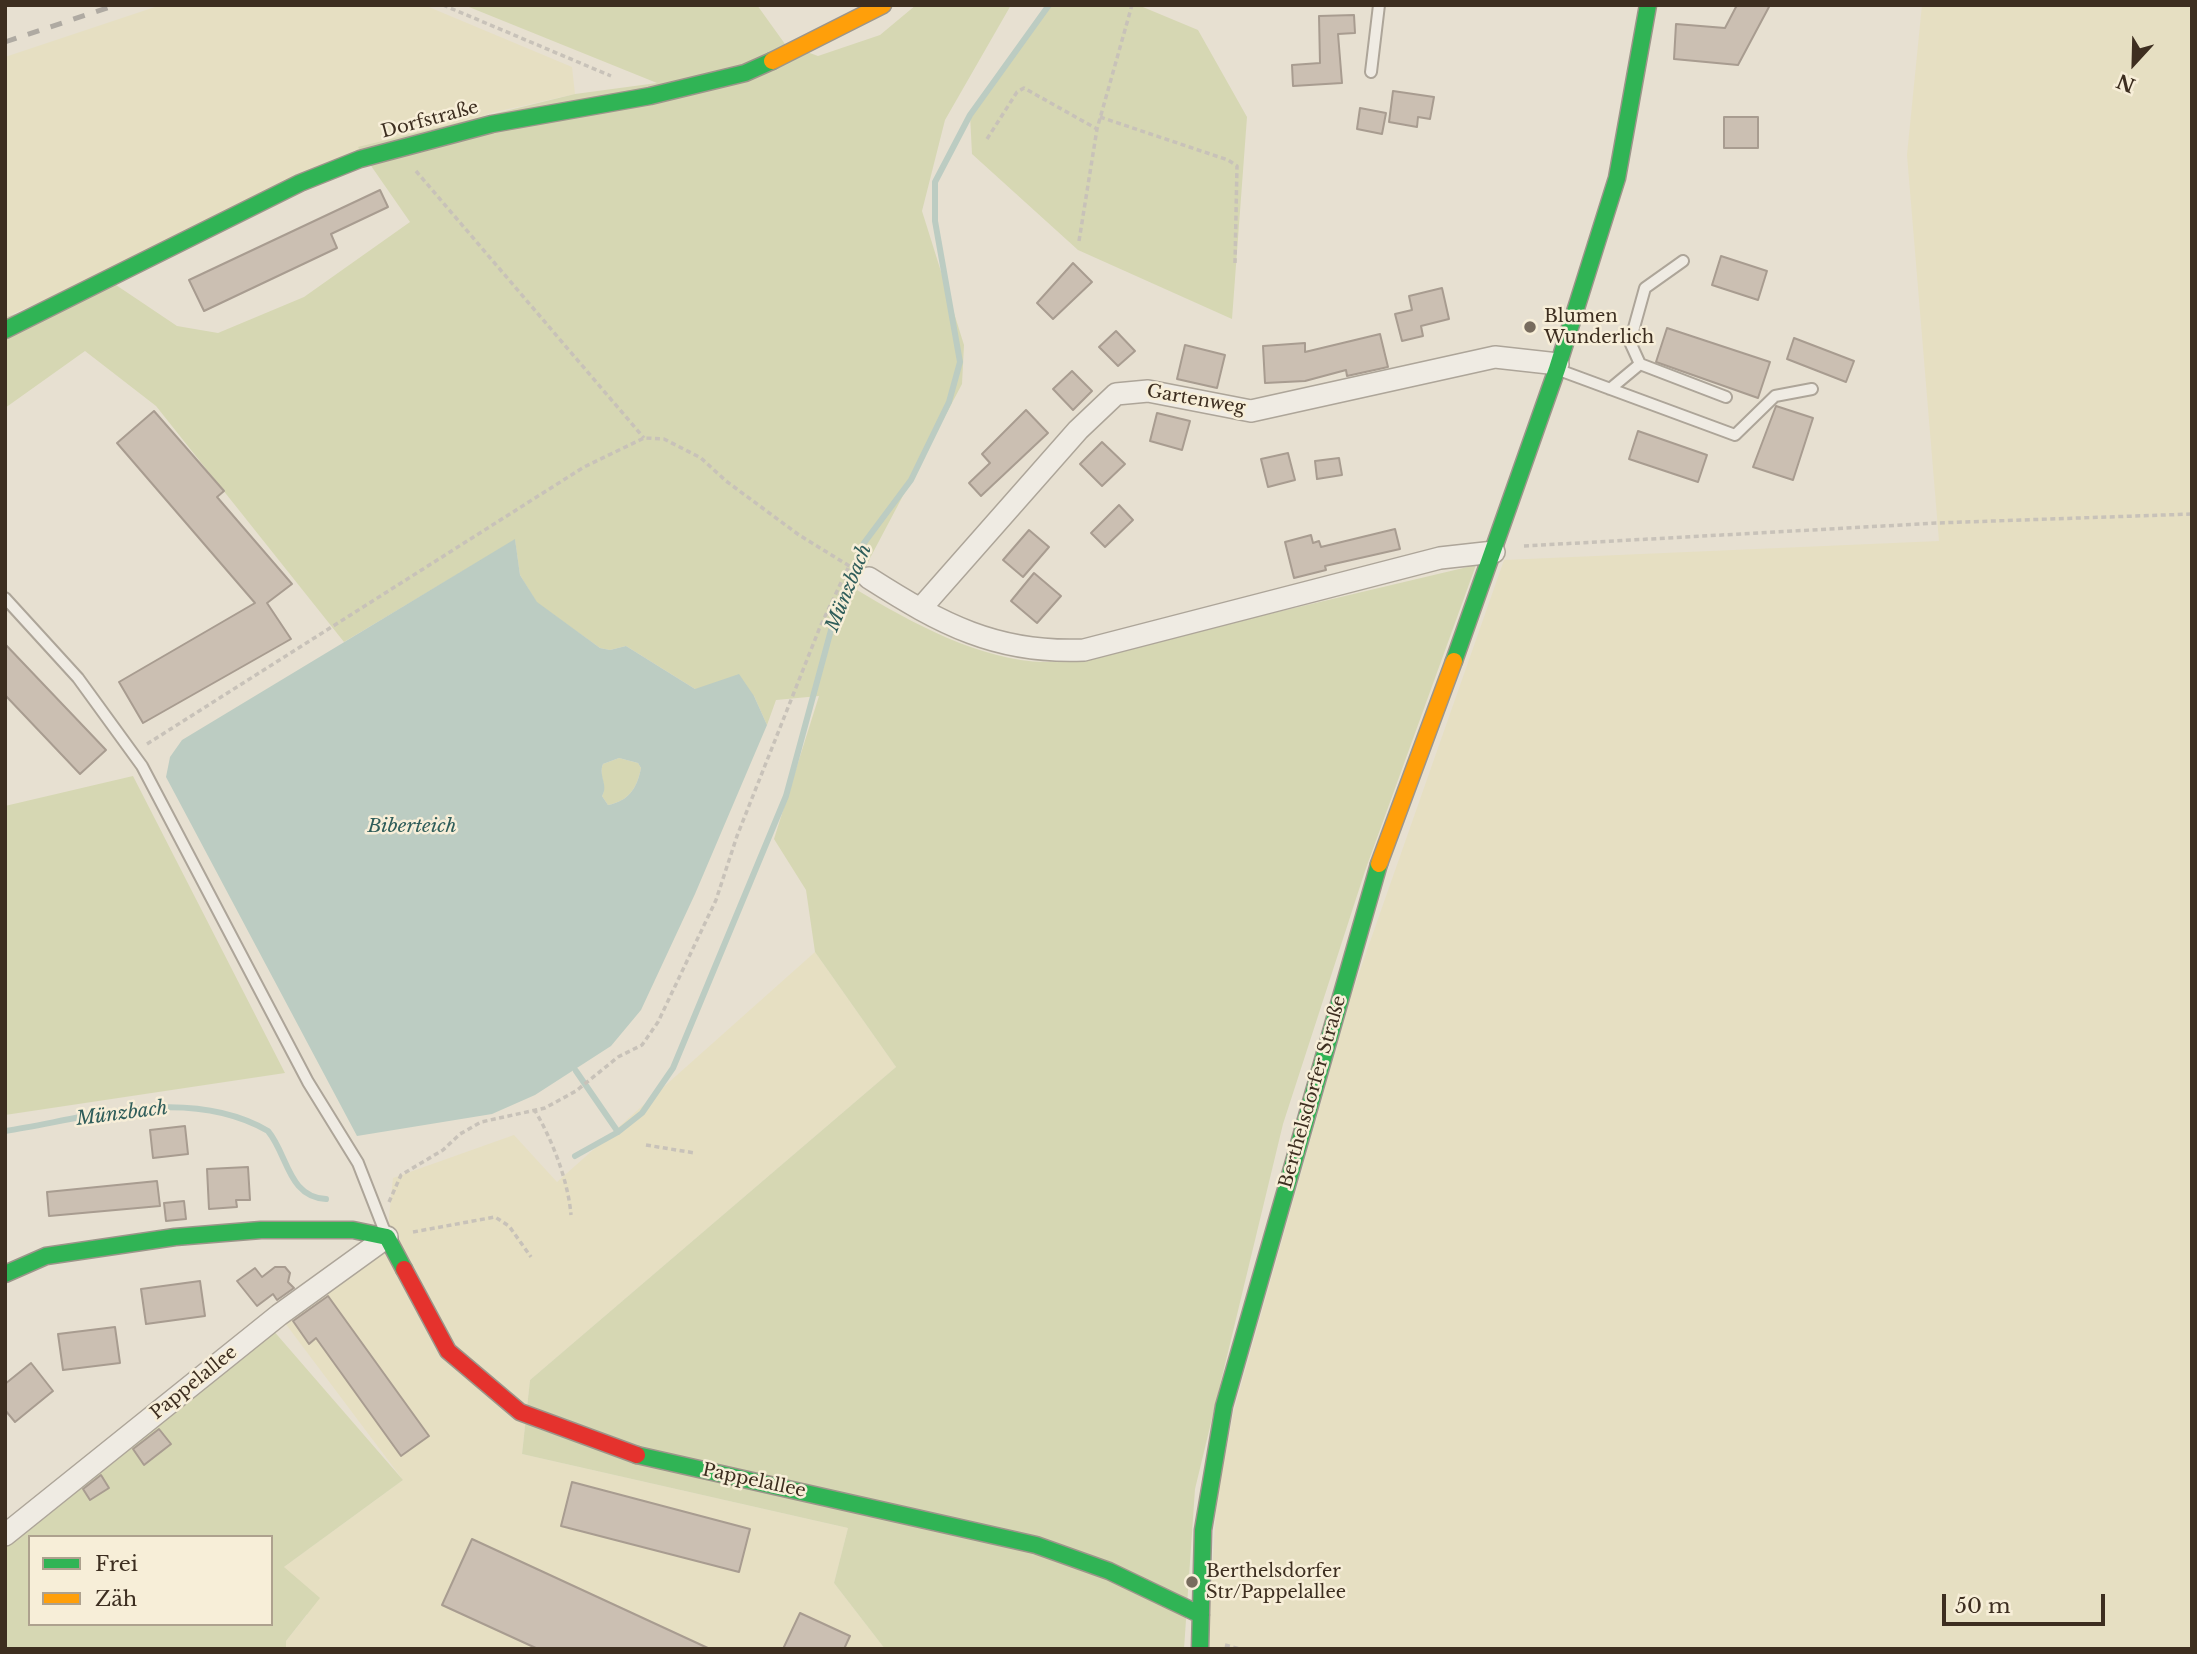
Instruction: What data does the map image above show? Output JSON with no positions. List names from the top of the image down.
{
  "streets": {
    "street": [
      "Dorfstraße",
      "Gartenweg",
      "Berthelsdorfer Straße",
      "Pappelallee"
    ]
  },
  "crossings": [
    ["Gartenweg", "Berthelsdorfer Straße"],
    ["Berthelsdorfer Straße", "Pappelallee"]
  ],
  "water": ["Münzbach", "Biberteich"],
  "places": ["Blumen Wunderlich", "Berthelsdorfer Str/Pappelallee"],
  "legend": ["Frei", "Zäh"],
  "scale_bar": "50 m",
  "north": "bottom"
}
